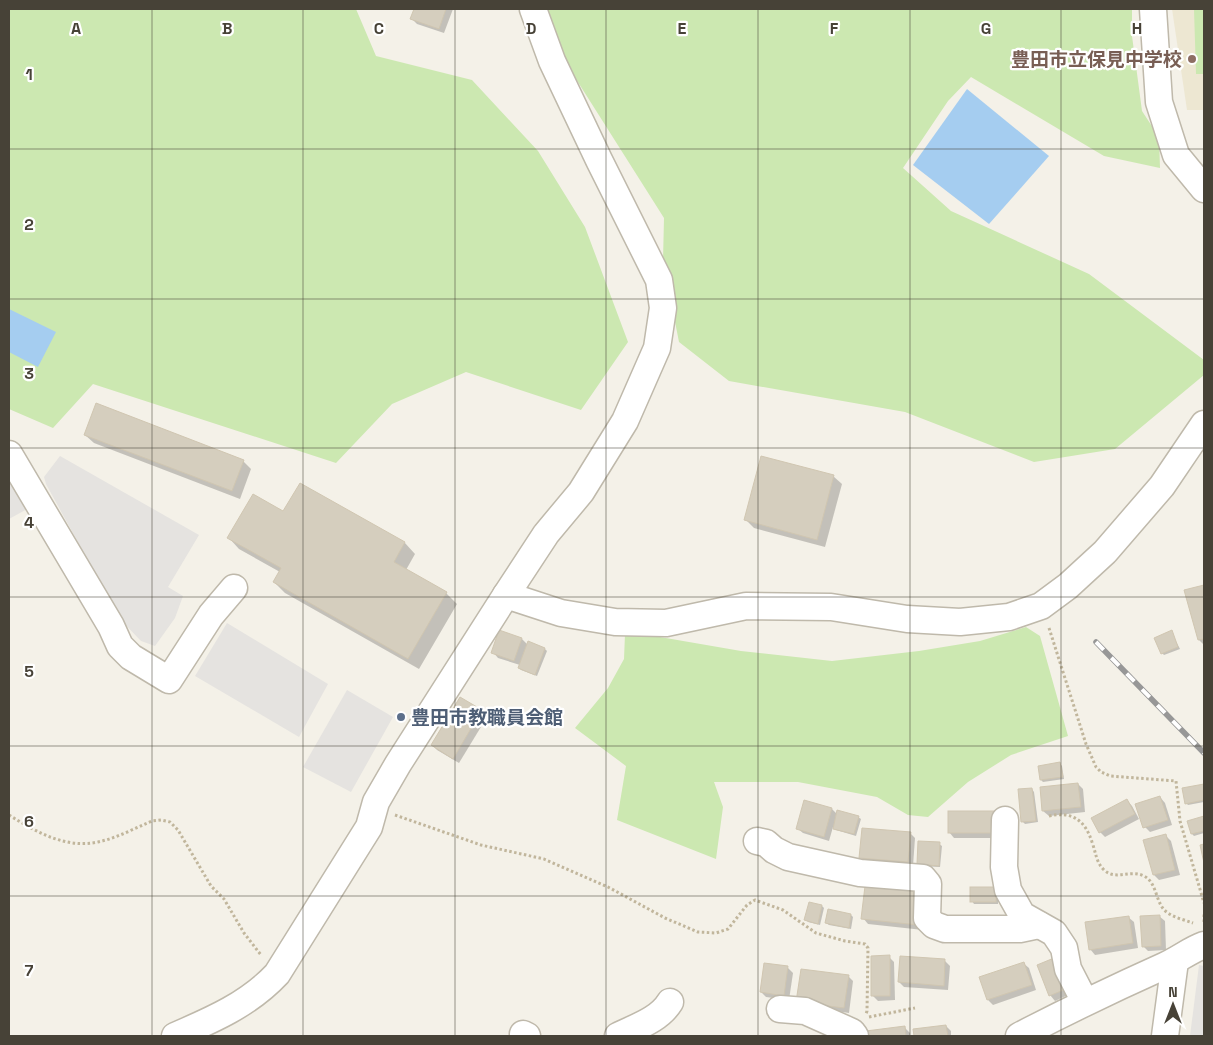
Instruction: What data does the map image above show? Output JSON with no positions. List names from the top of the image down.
{
  "places": ["豊田市立保見中学校", "豊田市教職員会館"],
  "north": "top",
  "grid": {
    "columns": [
      "A",
      "B",
      "C",
      "D",
      "E",
      "F",
      "G",
      "H"
    ],
    "rows": [
      "1",
      "2",
      "3",
      "4",
      "5",
      "6",
      "7"
    ]
  }
}
